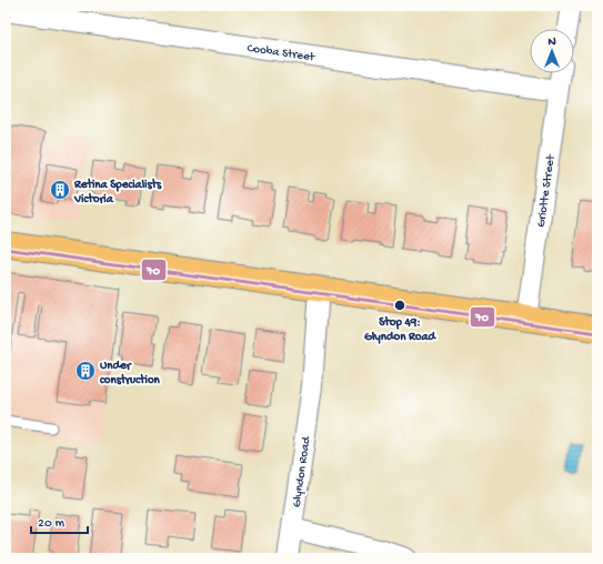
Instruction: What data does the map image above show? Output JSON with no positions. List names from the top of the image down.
{
  "streets": {
    "street": ["Cooba Street", "Griotte Street", "Glyndon Road"]
  },
  "crossings": [
    ["Cooba Street", "Griotte Street"]
  ],
  "places": {
    "building": ["Retina Specialists Victoria", "Under construction"],
    "other": ["Stop 49: Glyndon Road"]
  },
  "lines": ["transit line 70"],
  "scale_bar": "20 m",
  "north": "top"
}
